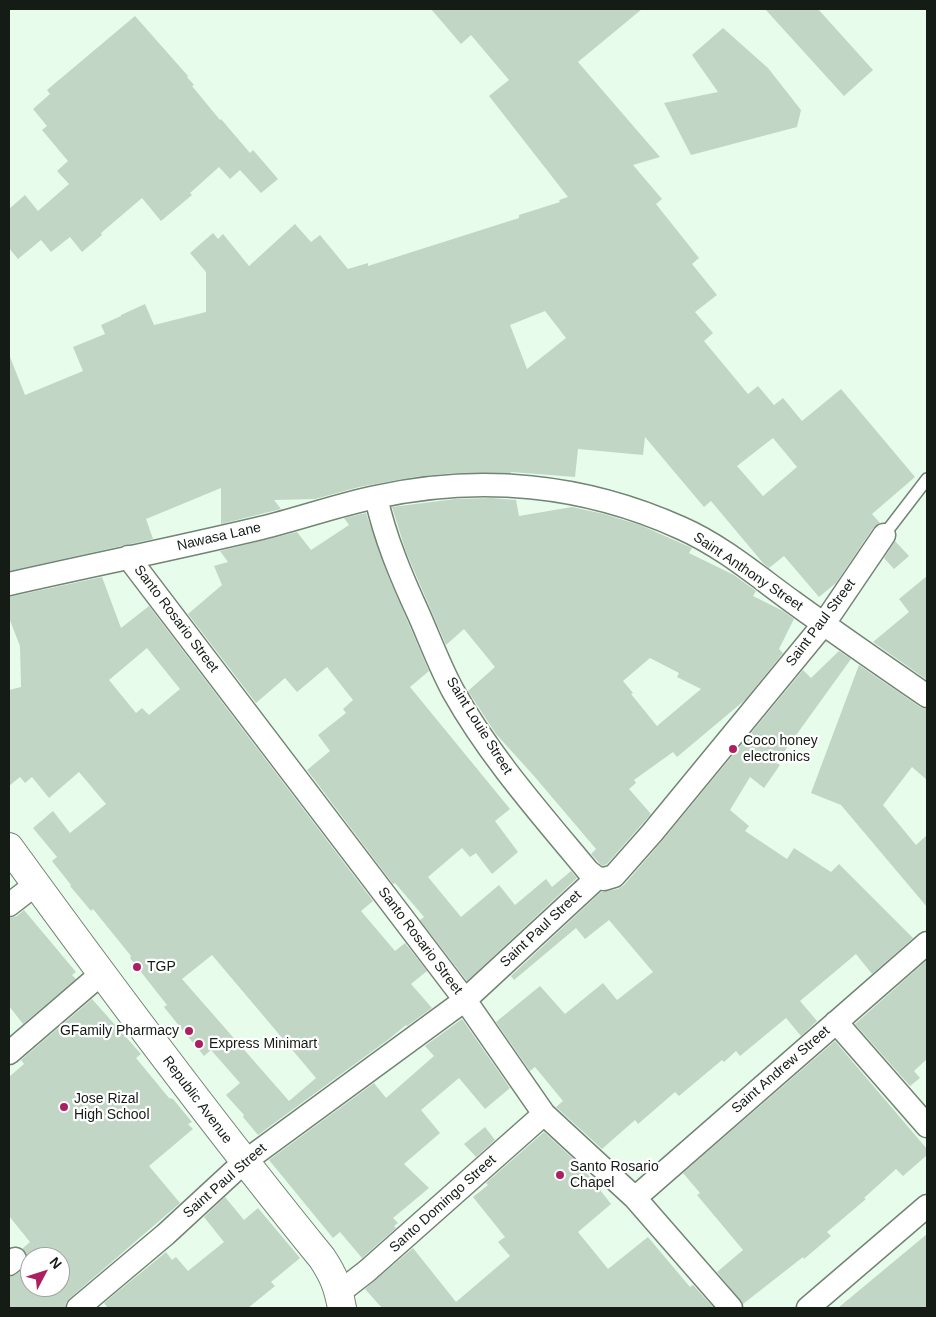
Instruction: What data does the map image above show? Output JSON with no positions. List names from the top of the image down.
{
  "streets": {
    "main road": ["Republic Avenue"],
    "street": [
      "Nawasa Lane",
      "Saint Anthony Street",
      "Santo Rosario Street",
      "Saint Paul Street",
      "Saint Louie Street",
      "Saint Andrew Street",
      "Santo Domingo Street"
    ]
  },
  "crossings": [
    ["Nawasa Lane", "Saint Anthony Street"],
    ["Nawasa Lane", "Santo Rosario Street"],
    ["Nawasa Lane", "Saint Louie Street"],
    ["Saint Anthony Street", "Saint Paul Street"],
    ["Santo Rosario Street", "Saint Paul Street"],
    ["Santo Rosario Street", "Saint Andrew Street"],
    ["Santo Rosario Street", "Santo Domingo Street"],
    ["Saint Paul Street", "Saint Louie Street"],
    ["Saint Paul Street", "Republic Avenue"],
    ["Republic Avenue", "Santo Domingo Street"]
  ],
  "places": [
    "Coco honey electronics",
    "TGP",
    "GFamily Pharmacy",
    "Express Minimart",
    "Jose Rizal High School",
    "Santo Rosario Chapel"
  ],
  "north": "top right"
}
